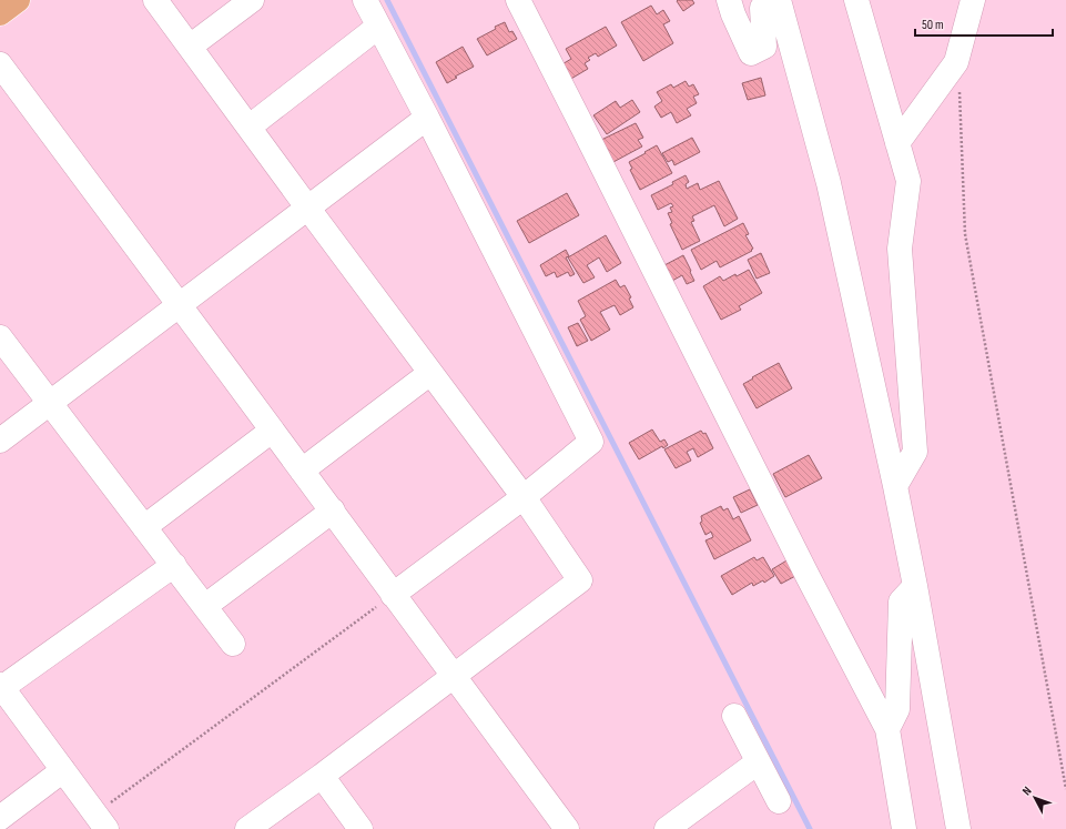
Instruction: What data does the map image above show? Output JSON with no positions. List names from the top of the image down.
{
  "scale_bar": "50 m",
  "north": "top left"
}
